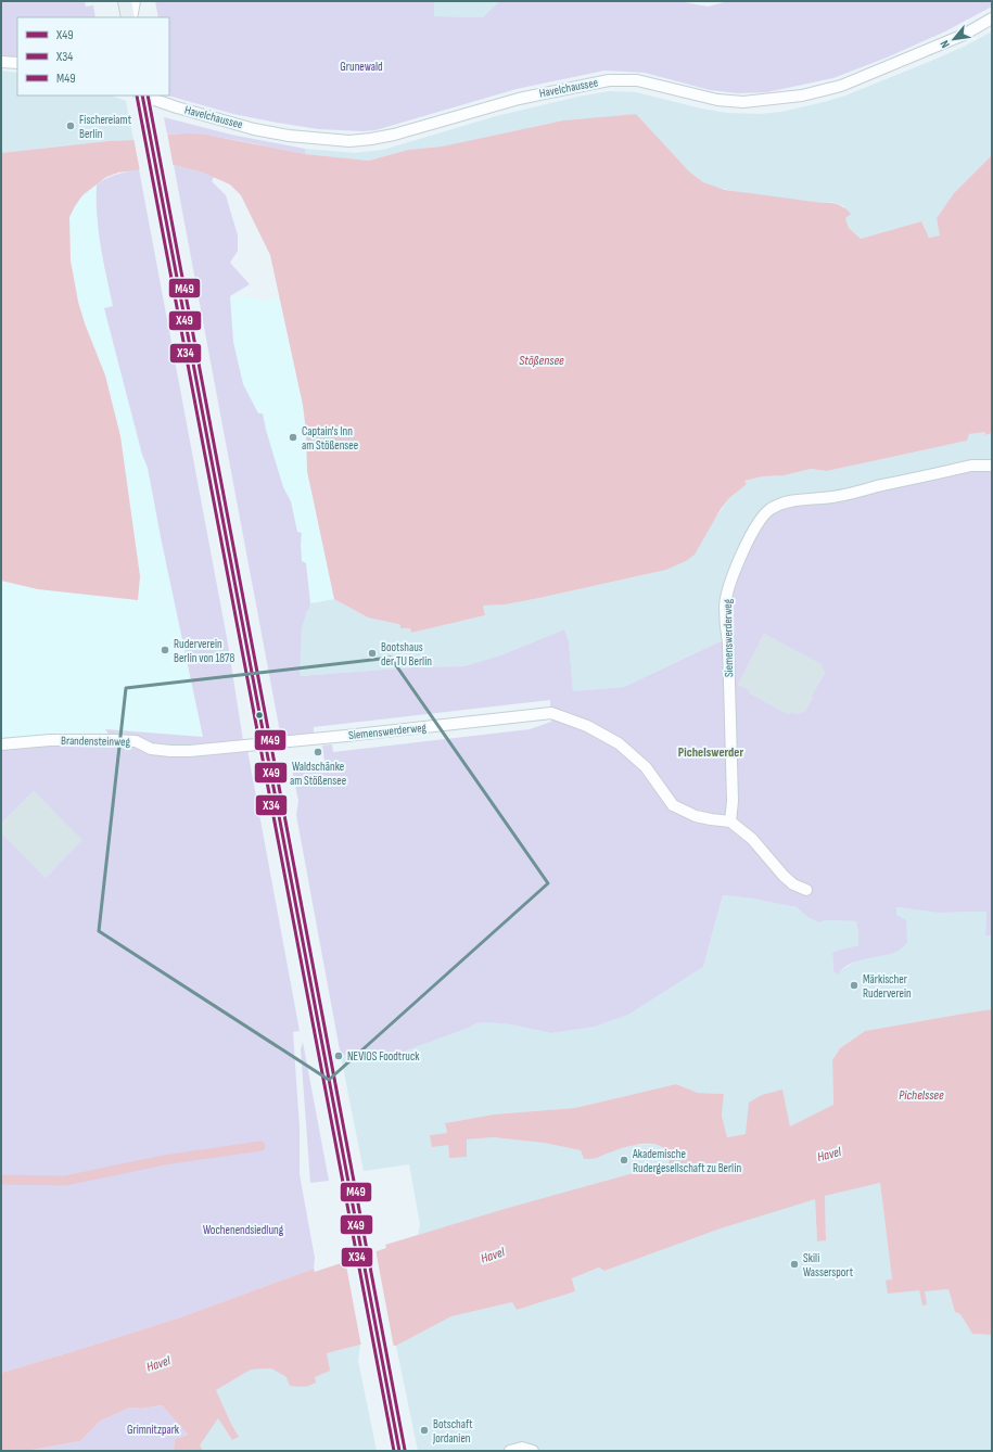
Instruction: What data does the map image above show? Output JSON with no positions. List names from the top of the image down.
{
  "streets": {
    "street": ["Havelchaussee", "Siemenswerderweg", "Brandensteinweg"]
  },
  "crossings": [
    ["Siemenswerderweg", "Brandensteinweg"]
  ],
  "districts": ["Pichelswerder"],
  "water": ["Stößensee", "Pichelssee", "Havel"],
  "parks": ["Grunewald", "Wochenendsiedlung", "Grimnitzpark"],
  "places": [
    "Fischereiamt Berlin",
    "Captain's Inn am Stößensee",
    "Ruderverein Berlin von 1878",
    "Bootshaus der TU Berlin",
    "Waldschänke am Stößensee",
    "Märkischer Ruderverein",
    "NEVIOS Foodtruck",
    "Akademische Rudergesellschaft zu Berlin",
    "Skili Wassersport",
    "Botschaft Jordanien"
  ],
  "lines": ["transit line X49", "transit line X34", "transit line M49"],
  "legend": ["X49", "X34", "M49"],
  "north": "bottom left"
}
